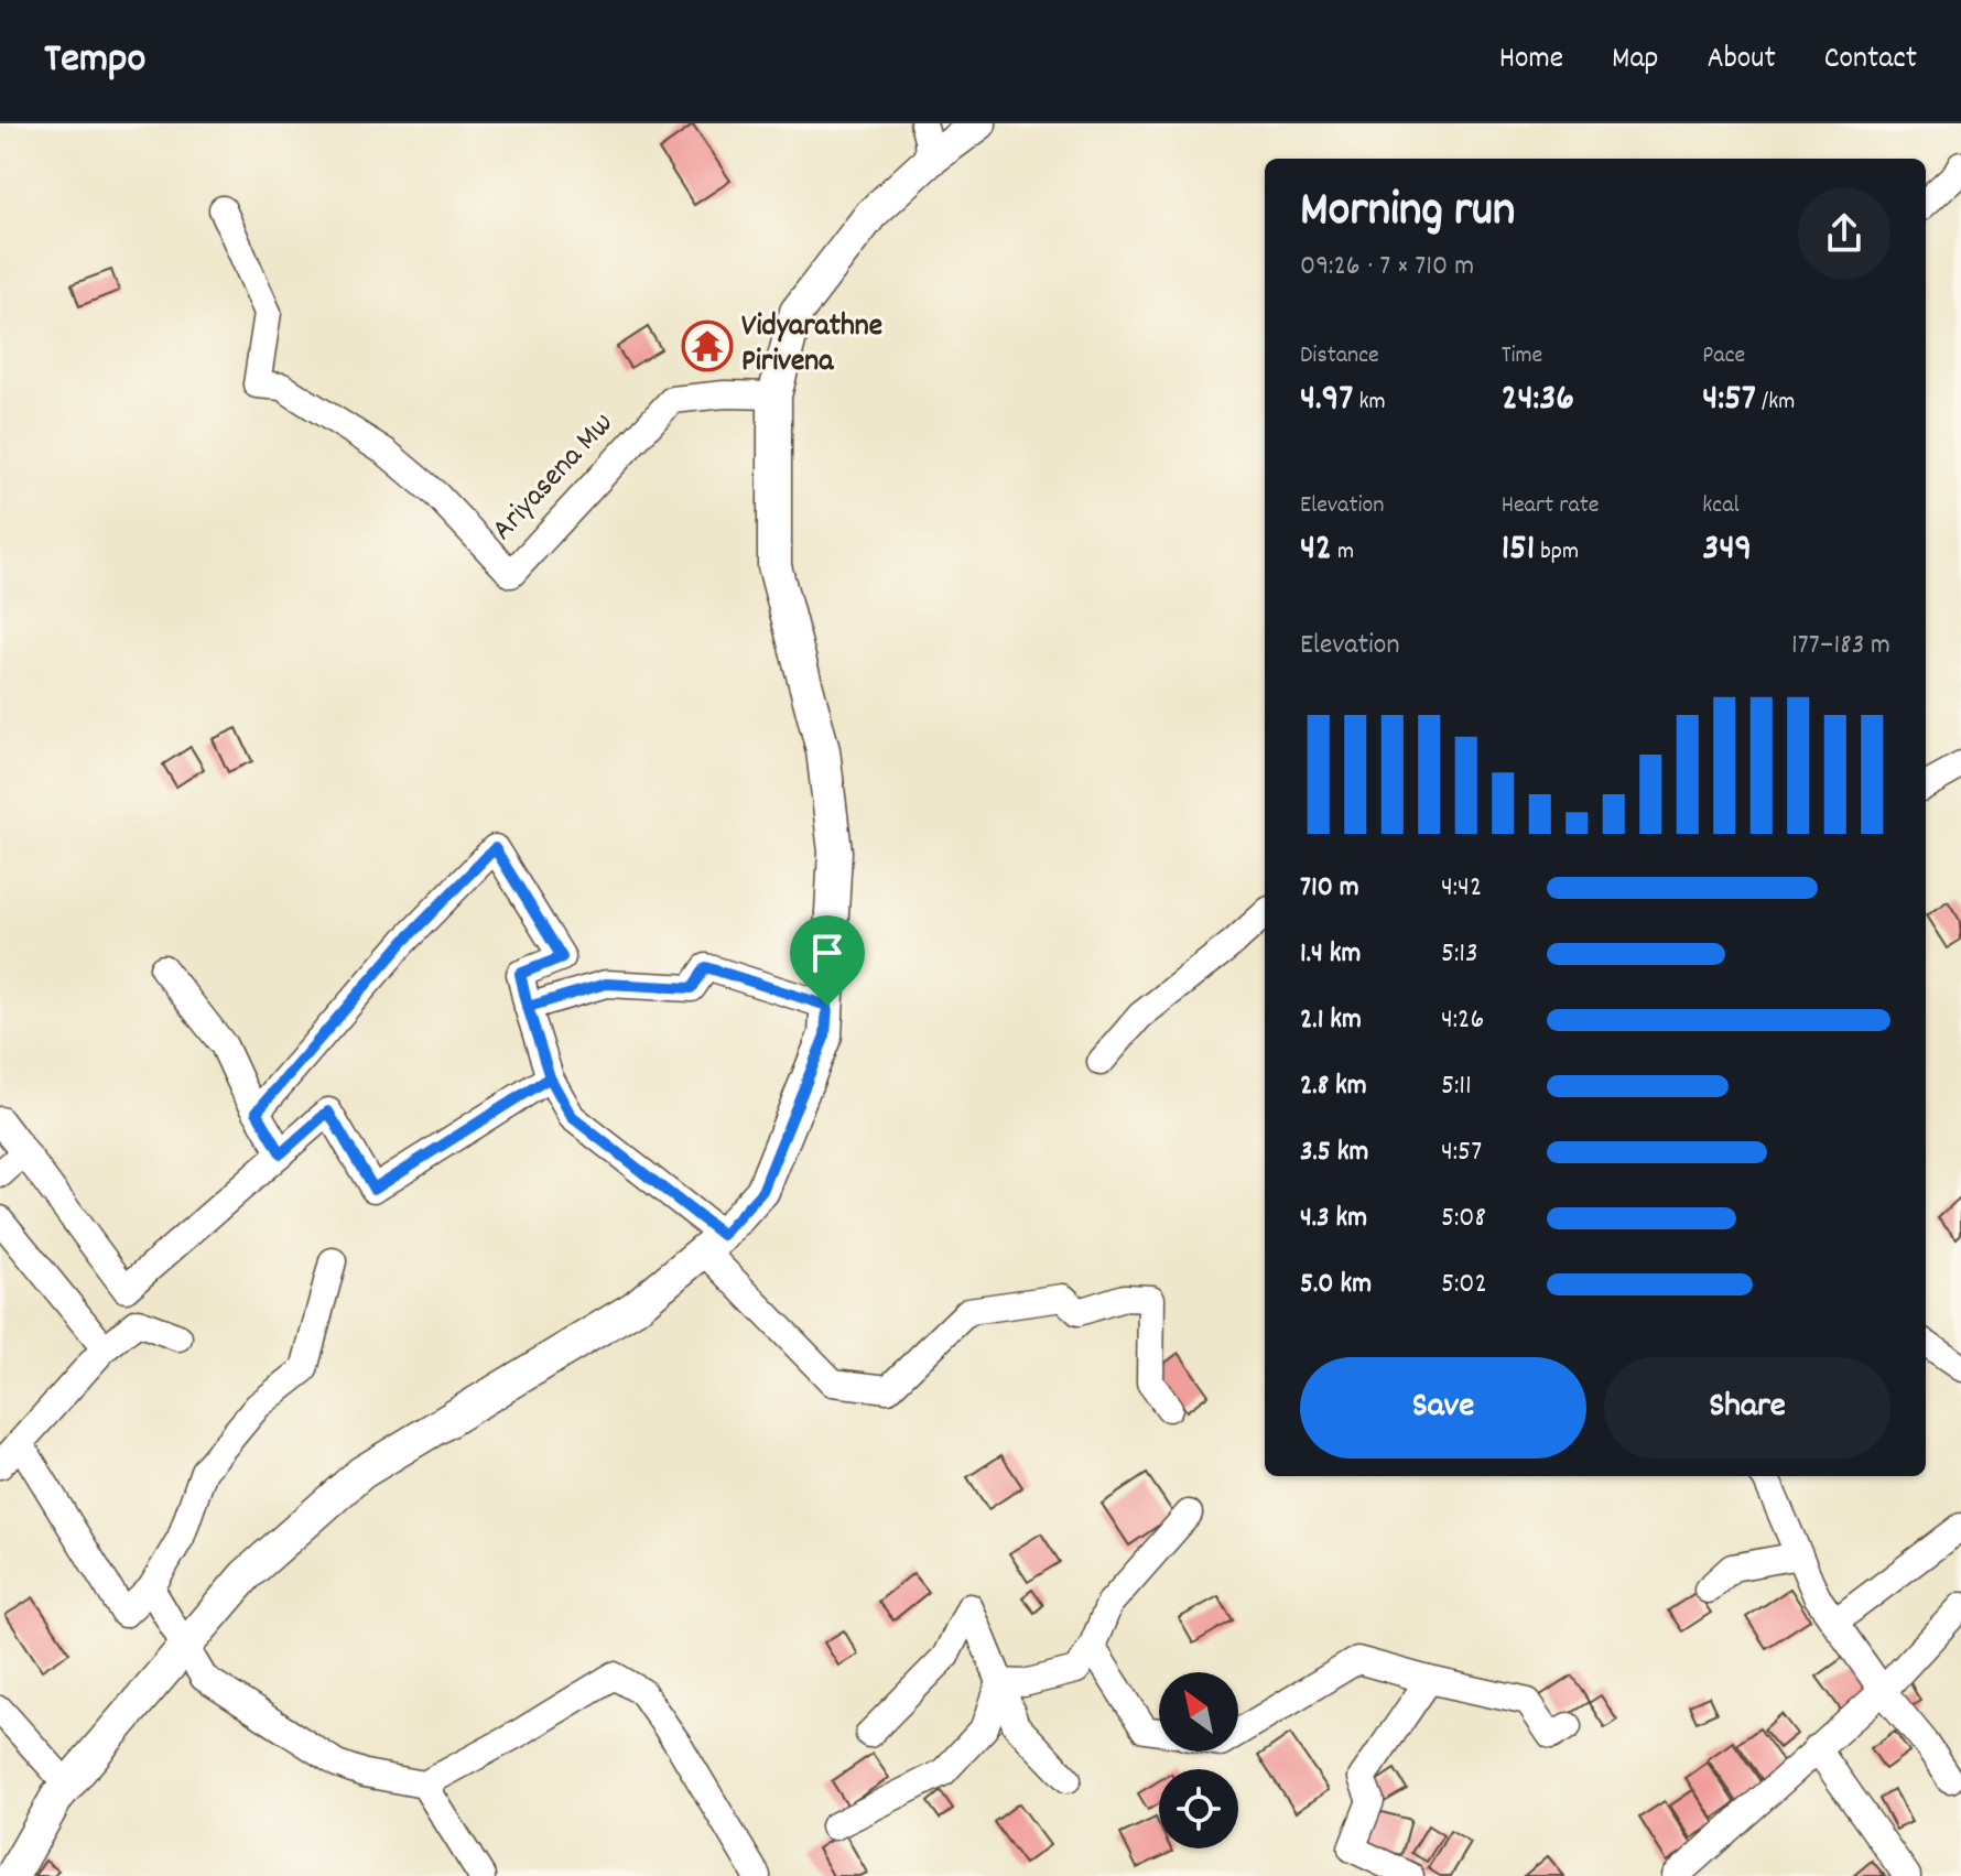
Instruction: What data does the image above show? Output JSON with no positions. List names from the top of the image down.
{
  "streets": {
    "street": ["Ariyasena Mw"]
  },
  "places": {
    "temple": ["Vidyarathne Pirivena"]
  },
  "north": "top left",
  "page": {
    "header": "Tempo",
    "nav": [
      "Home",
      "Map",
      "About",
      "Contact"
    ],
    "heading": ["Morning run", "09:26 · 7 × 710 m"],
    "stats": [
      ["Distance", "4.97 km"],
      ["Time", "24:36"],
      ["Pace", "4:57 /km"],
      ["Elevation", "42 m"],
      ["Heart rate", "151 bpm"],
      ["kcal", "349"]
    ],
    "chart": ["Elevation", "177–183 m"],
    "list": [
      {
        "name": "710 m",
        "note": "4:42"
      },
      {
        "name": "1.4 km",
        "note": "5:13"
      },
      {
        "name": "2.1 km",
        "note": "4:26"
      },
      {
        "name": "2.8 km",
        "note": "5:11"
      },
      {
        "name": "3.5 km",
        "note": "4:57"
      },
      {
        "name": "4.3 km",
        "note": "5:08"
      },
      {
        "name": "5.0 km",
        "note": "5:02"
      }
    ],
    "buttons": ["Save", "Share"]
  }
}
